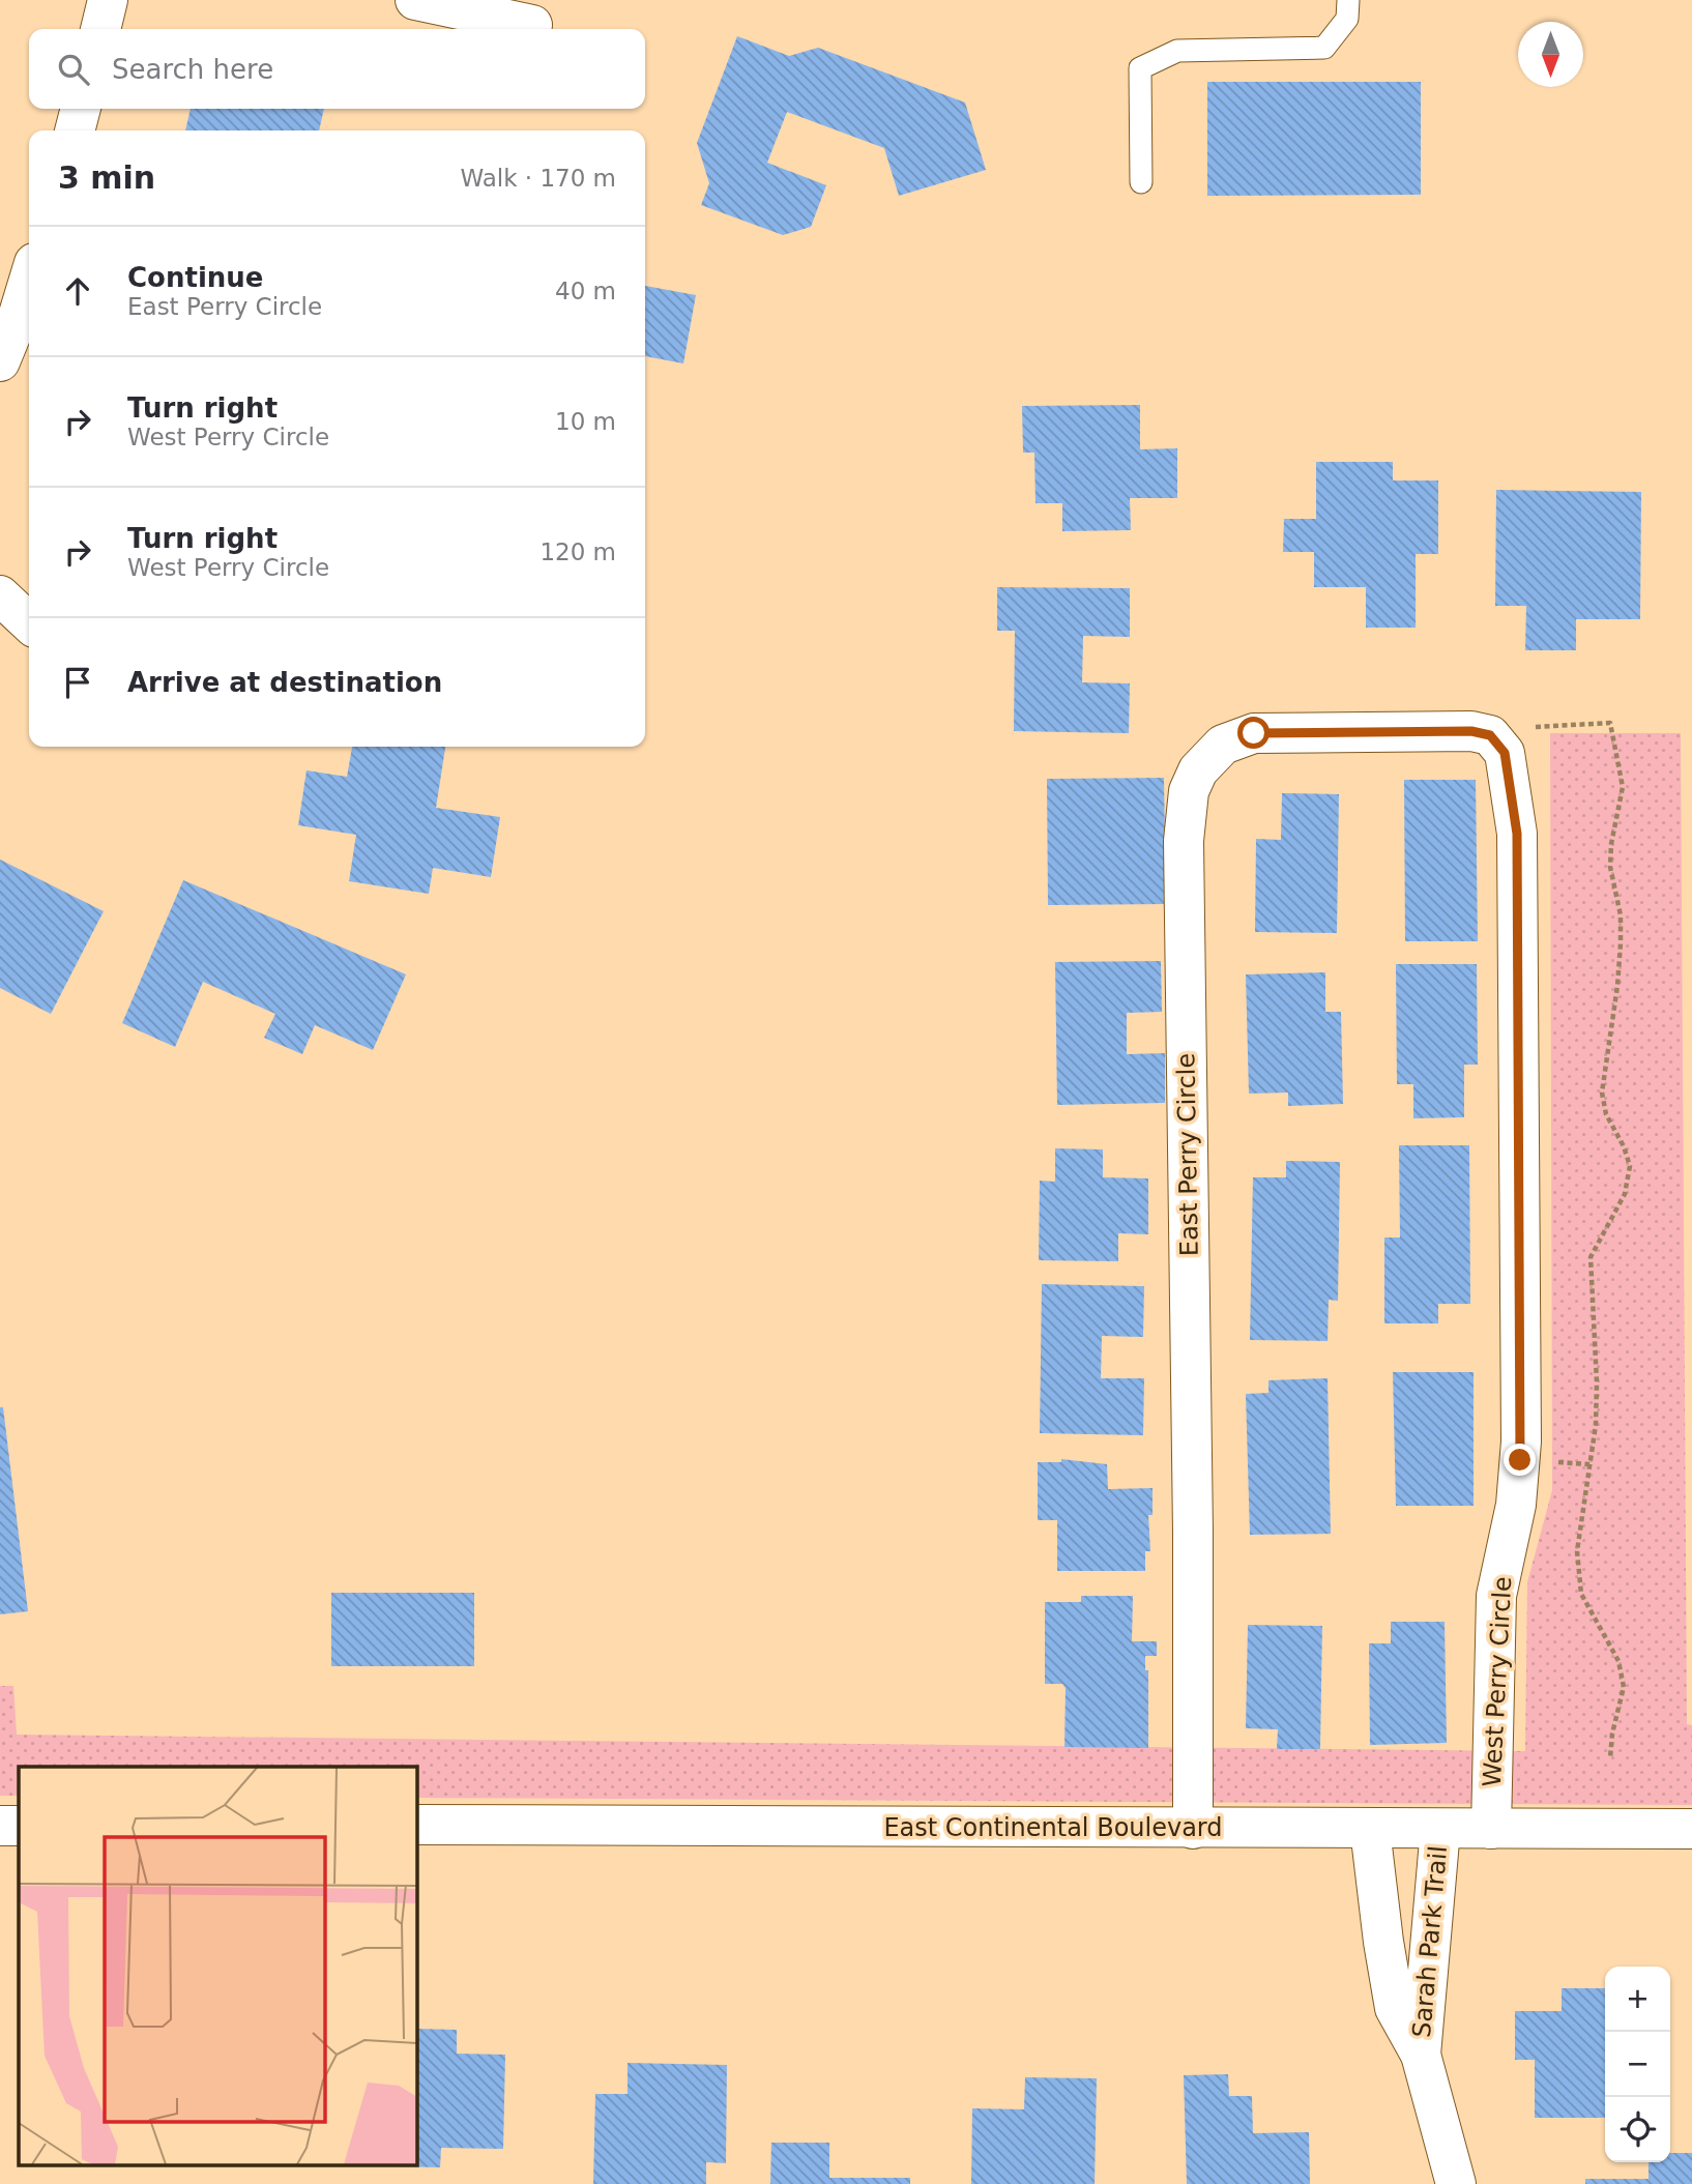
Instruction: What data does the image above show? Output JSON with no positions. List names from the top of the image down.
{
  "streets": {
    "street": [
      "East Perry Circle",
      "West Perry Circle",
      "East Continental Boulevard",
      "Sarah Park Trail"
    ]
  },
  "crossings": [
    ["East Perry Circle", "West Perry Circle"],
    ["East Perry Circle", "East Continental Boulevard"],
    ["West Perry Circle", "East Continental Boulevard"],
    ["East Continental Boulevard", "Sarah Park Trail"]
  ],
  "north": "bottom",
  "page": {
    "search": "Search here",
    "heading": ["3 min", "Walk · 170 m"],
    "list": [
      ["Continue", "East Perry Circle", "40 m"],
      ["Turn right", "West Perry Circle", "10 m"],
      ["Turn right", "West Perry Circle", "120 m"],
      "Arrive at destination"
    ],
    "map_buttons": ["+", "−"]
  }
}
